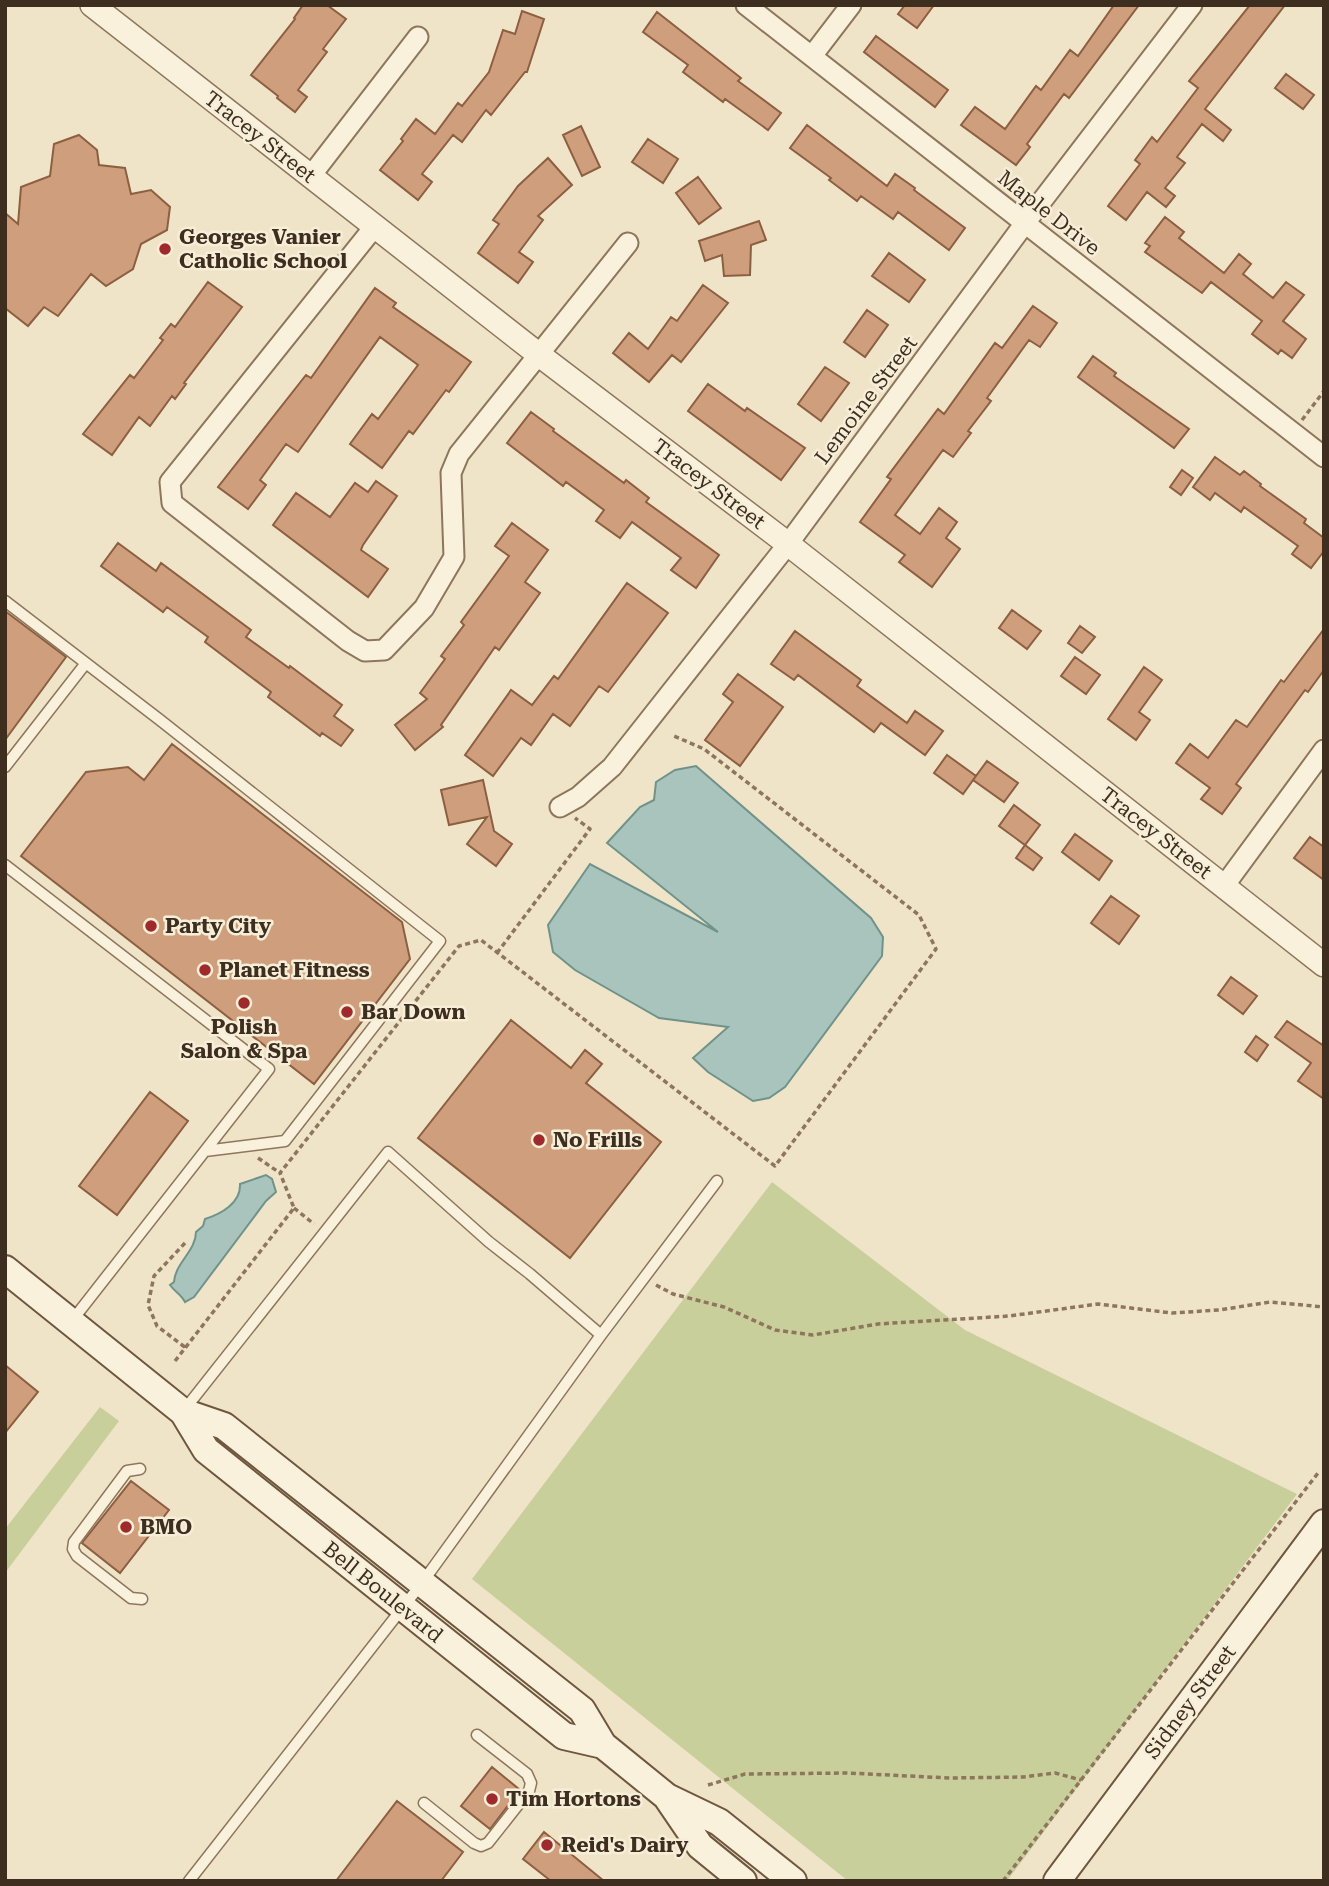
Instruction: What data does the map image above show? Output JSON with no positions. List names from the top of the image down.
{
  "streets": {
    "main road": ["Bell Boulevard", "Sidney Street"],
    "street": ["Tracey Street", "Maple Drive", "Lemoine Street"]
  },
  "crossings": [
    ["Tracey Street", "Lemoine Street"],
    ["Maple Drive", "Lemoine Street"]
  ],
  "places": [
    "Georges Vanier Catholic School",
    "Party City",
    "Planet Fitness",
    "Polish Salon & Spa",
    "Bar Down",
    "No Frills",
    "BMO",
    "Tim Hortons",
    "Reid's Dairy"
  ]
}
